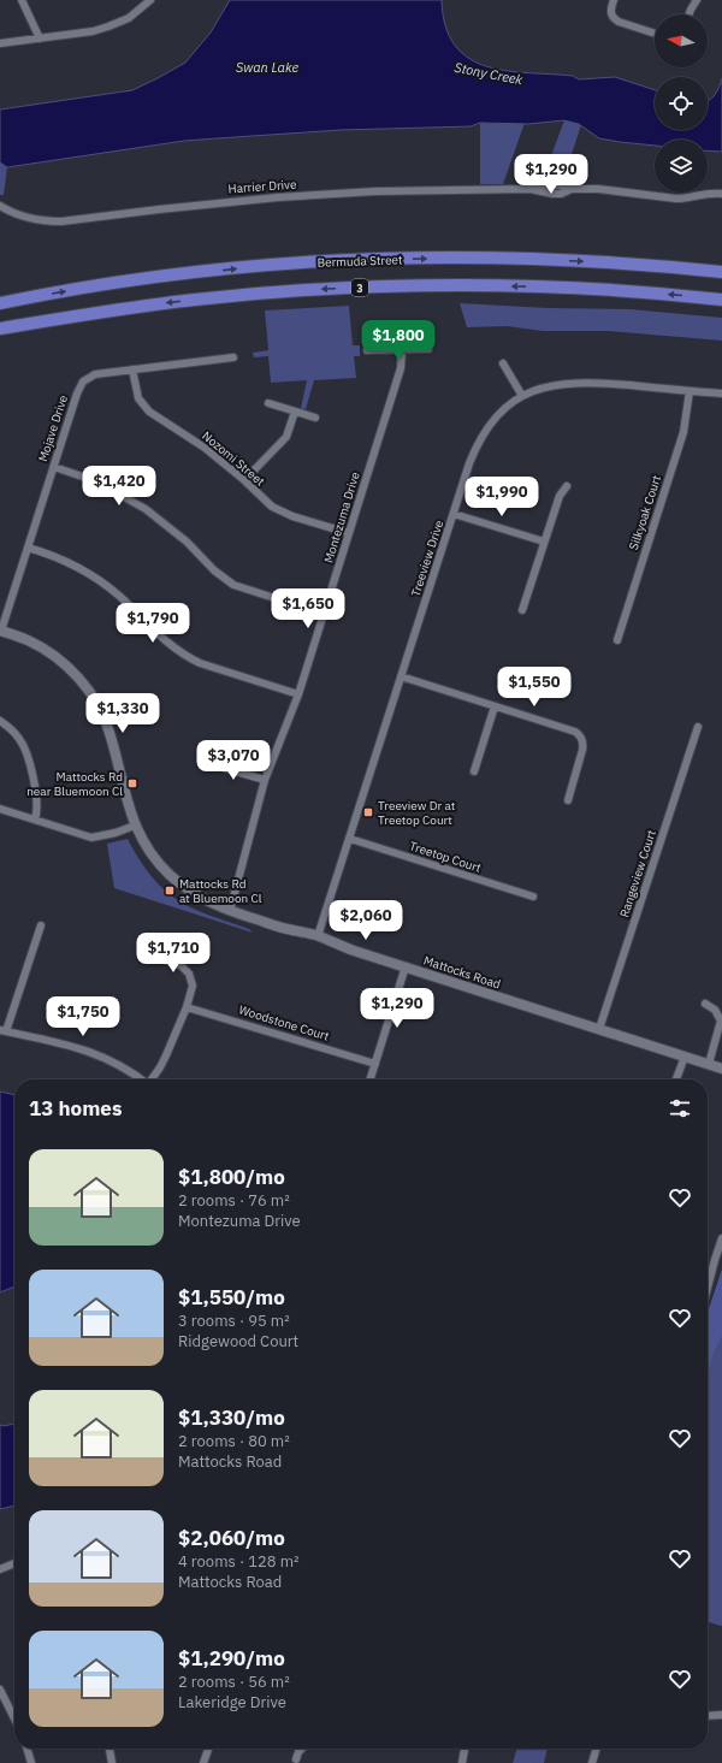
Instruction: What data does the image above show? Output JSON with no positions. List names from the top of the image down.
{
  "streets": {
    "main road": ["Bermuda Street", "3"],
    "street": [
      "Harrier Drive",
      "Mojave Drive",
      "Nozomi Street",
      "Silkyoak Court",
      "Montezuma Drive",
      "Treeview Drive",
      "Treetop Court",
      "Rangeview Court",
      "Mattocks Road",
      "Woodstone Court"
    ]
  },
  "crossings": [
    ["Mojave Drive", "Nozomi Street"],
    ["Mojave Drive", "Mattocks Road"],
    ["Nozomi Street", "Montezuma Drive"],
    ["Silkyoak Court", "Treeview Drive"],
    ["Montezuma Drive", "Mattocks Road"],
    ["Treeview Drive", "Treetop Court"],
    ["Treeview Drive", "Mattocks Road"],
    ["Rangeview Court", "Mattocks Road"]
  ],
  "water": ["Swan Lake", "Stony Creek"],
  "places": {
    "transit": ["Mattocks Rd near Bluemoon Cl", "Treeview Dr at Treetop Court", "Mattocks Rd at Bluemoon Cl"]
  },
  "north": "left",
  "page": {
    "price": [
      "$1,290",
      "$1,800",
      "$1,420",
      "$1,990",
      "$1,650",
      "$1,790",
      "$1,550",
      "$1,330",
      "$3,070",
      "$2,060",
      "$1,710",
      "$1,290",
      "$1,750"
    ],
    "heading": "13 homes",
    "list": [
      {
        "name": "$1,800/mo",
        "note": "2 rooms · 76 m² · Montezuma Drive"
      },
      {
        "name": "$1,550/mo",
        "note": "3 rooms · 95 m² · Ridgewood Court"
      },
      {
        "name": "$1,330/mo",
        "note": "2 rooms · 80 m² · Mattocks Road"
      },
      {
        "name": "$2,060/mo",
        "note": "4 rooms · 128 m² · Mattocks Road"
      },
      {
        "name": "$1,290/mo",
        "note": "2 rooms · 56 m² · Lakeridge Drive"
      }
    ]
  }
}
